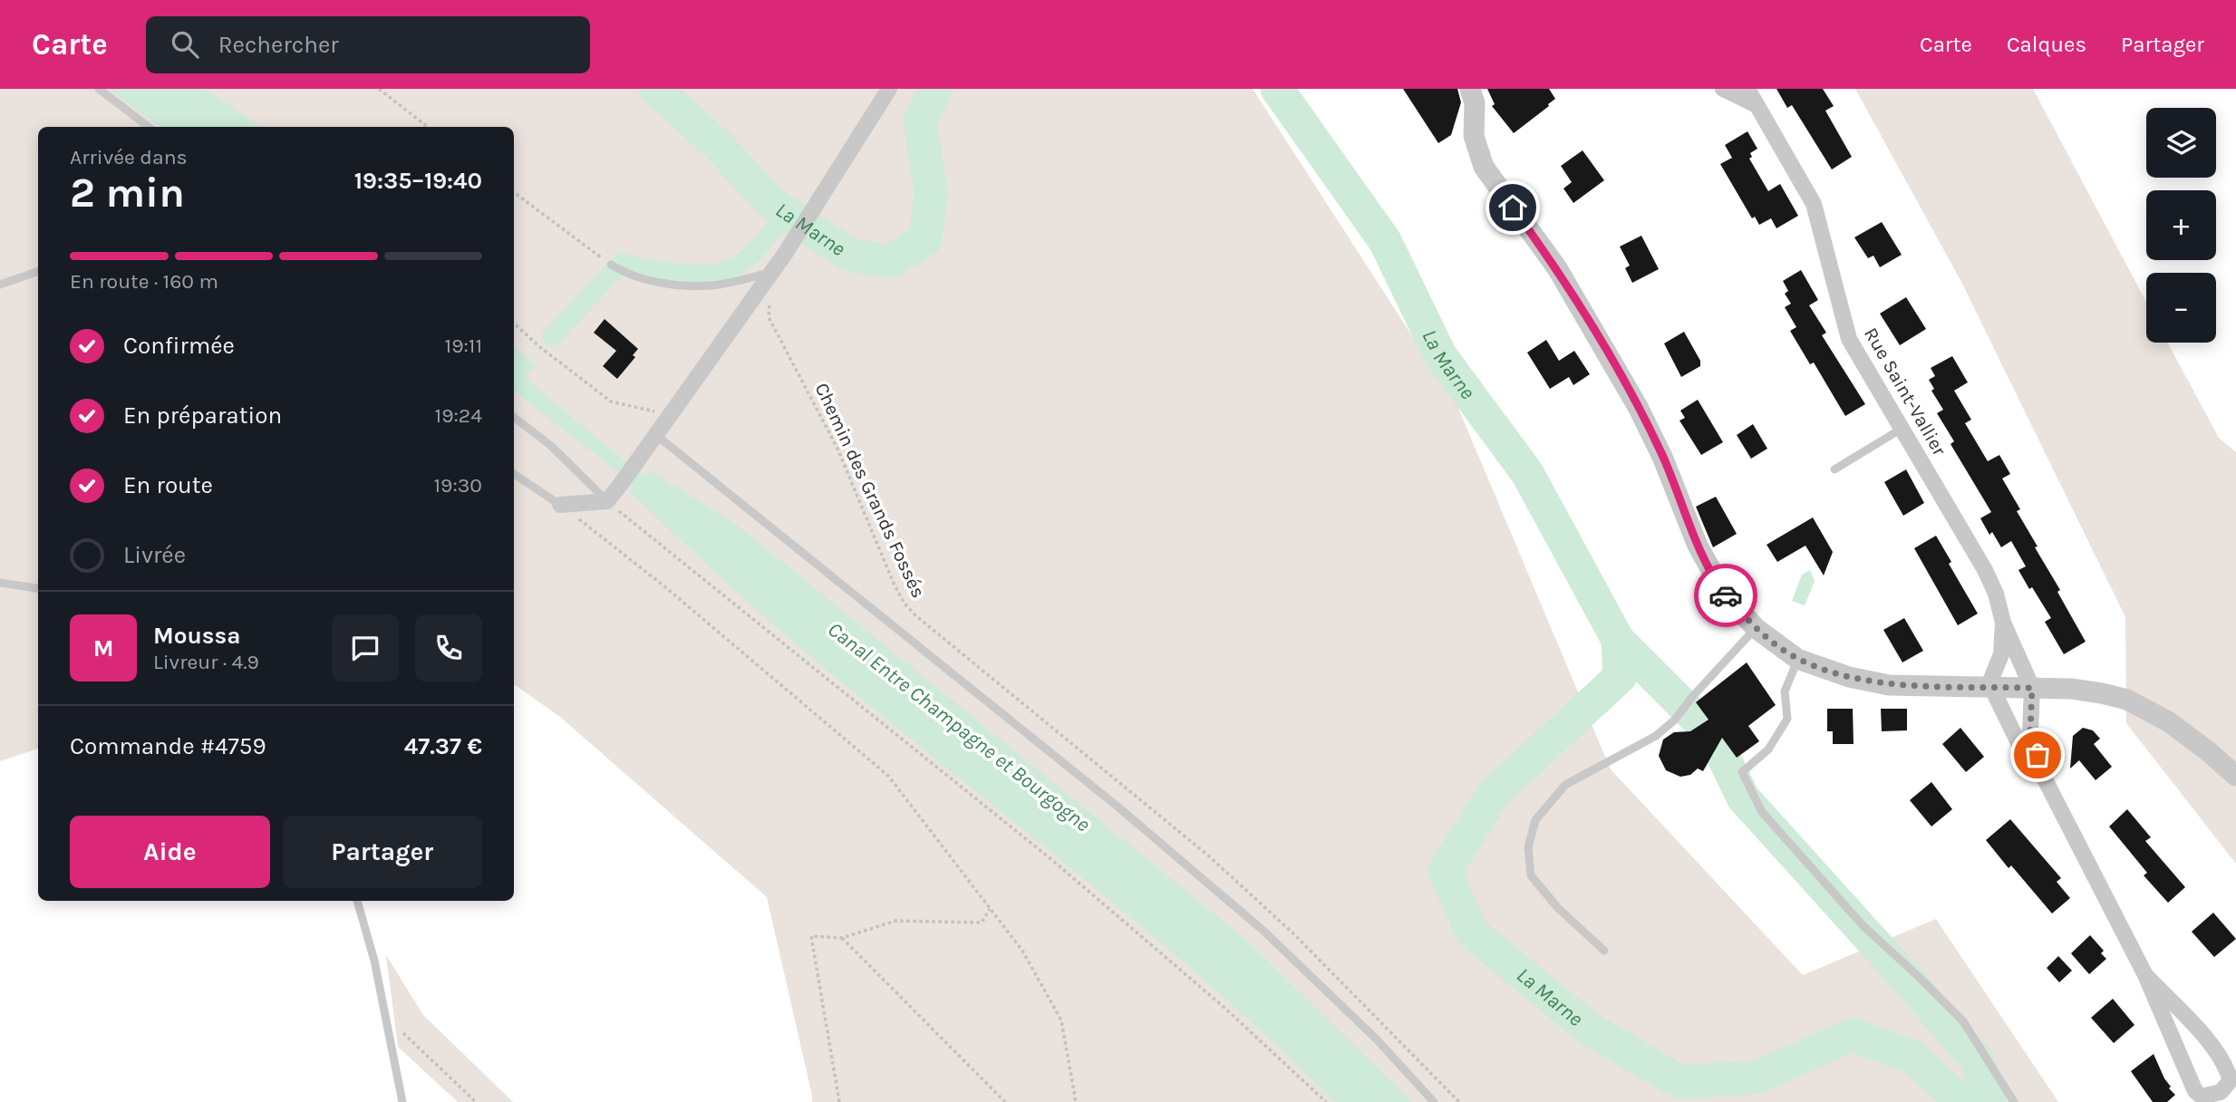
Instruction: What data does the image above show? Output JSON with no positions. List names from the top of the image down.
{
  "streets": {
    "street": ["Rue Saint-Vallier"],
    "path": ["Chemin des Grands Fossés"]
  },
  "water": ["La Marne", "Canal Entre Champagne et Bourgogne"],
  "page": {
    "header": "Carte",
    "search": "Rechercher",
    "nav": ["Carte", "Calques", "Partager"],
    "map_buttons": ["+", "−"],
    "heading": ["2 min", "Arrivée dans", "19:35–19:40"],
    "panel": [
      "Moussa",
      "Livreur · 4.9",
      "Commande #4759",
      "47.37 €"
    ],
    "bar": "En route · 160 m",
    "list": [
      ["Confirmée", "19:11"],
      ["En préparation", "19:24"],
      ["En route", "19:30"],
      "Livrée"
    ],
    "round": "M",
    "buttons": ["Aide", "Partager"]
  }
}
